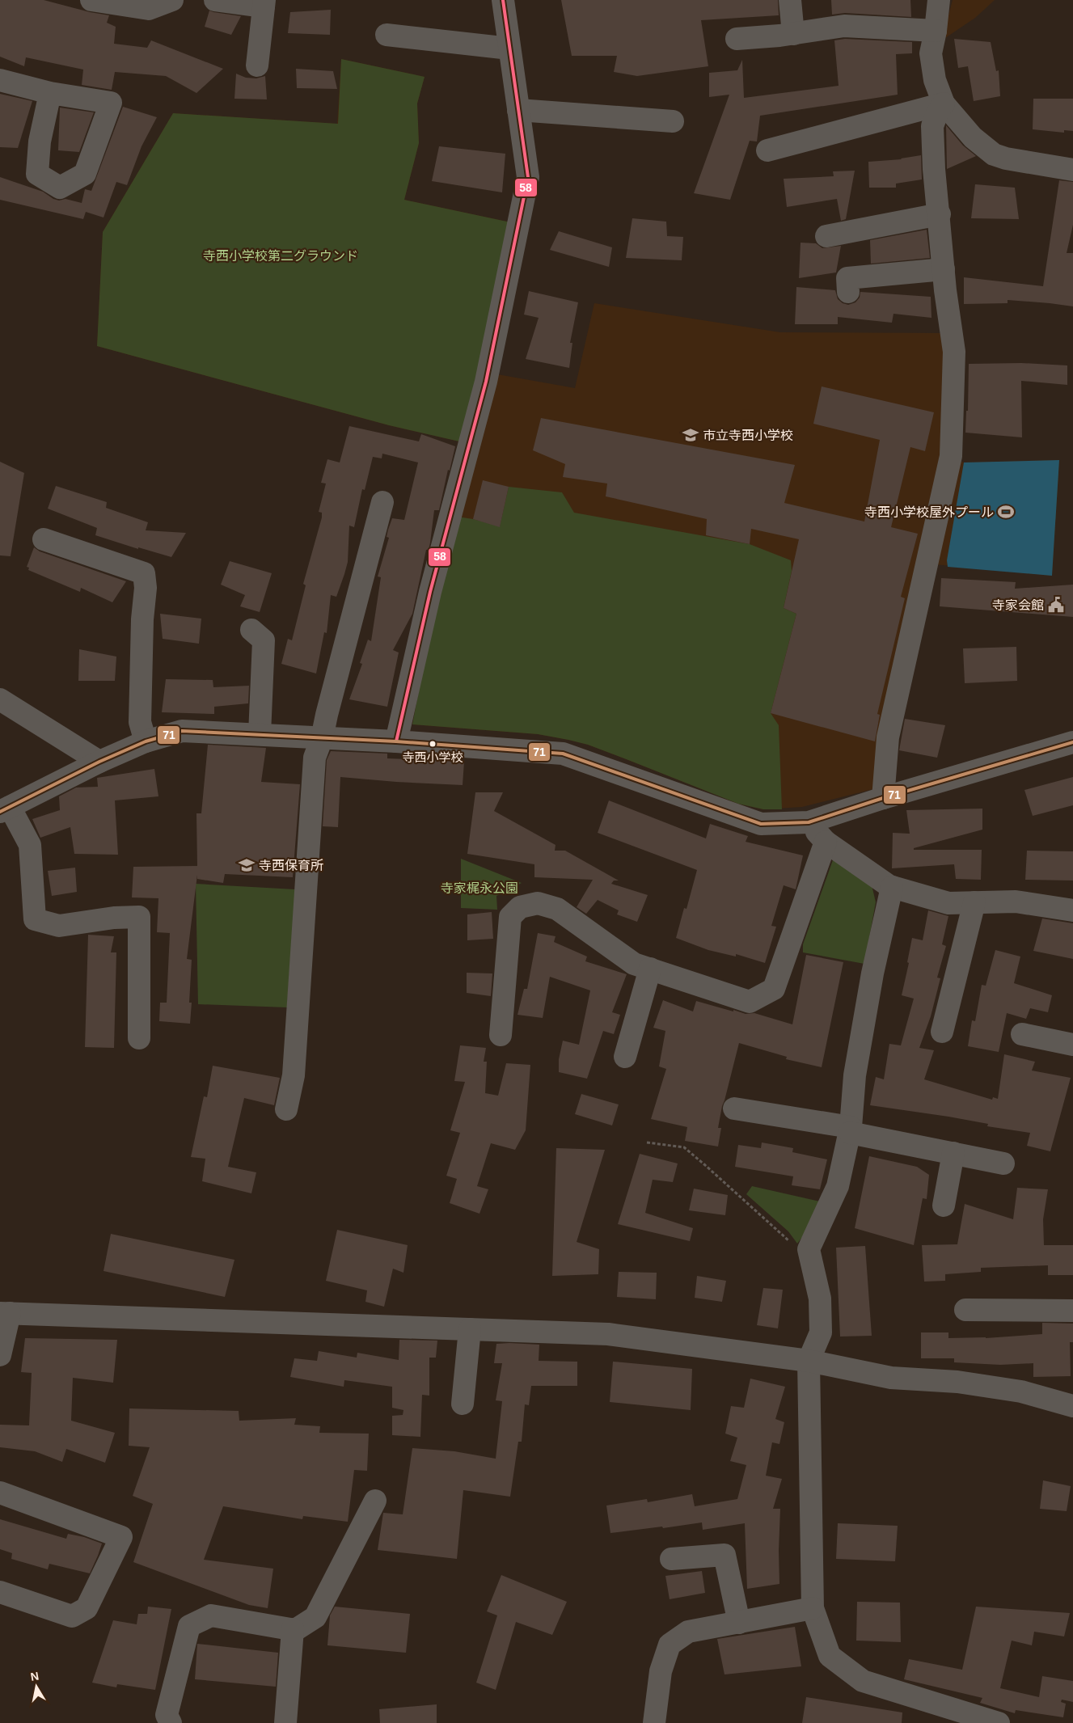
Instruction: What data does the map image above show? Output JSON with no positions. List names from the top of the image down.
{
  "parks": ["寺西小学校第二グラウンド", "寺家梶永公園"],
  "places": {
    "school or university": ["市立寺西小学校", "寺西保育所"],
    "sports": ["寺西小学校屋外プール"],
    "public building": ["寺家会館"],
    "other": ["寺西小学校"]
  },
  "lines": ["transit line 58", "transit line 71"],
  "north": "top"
}
